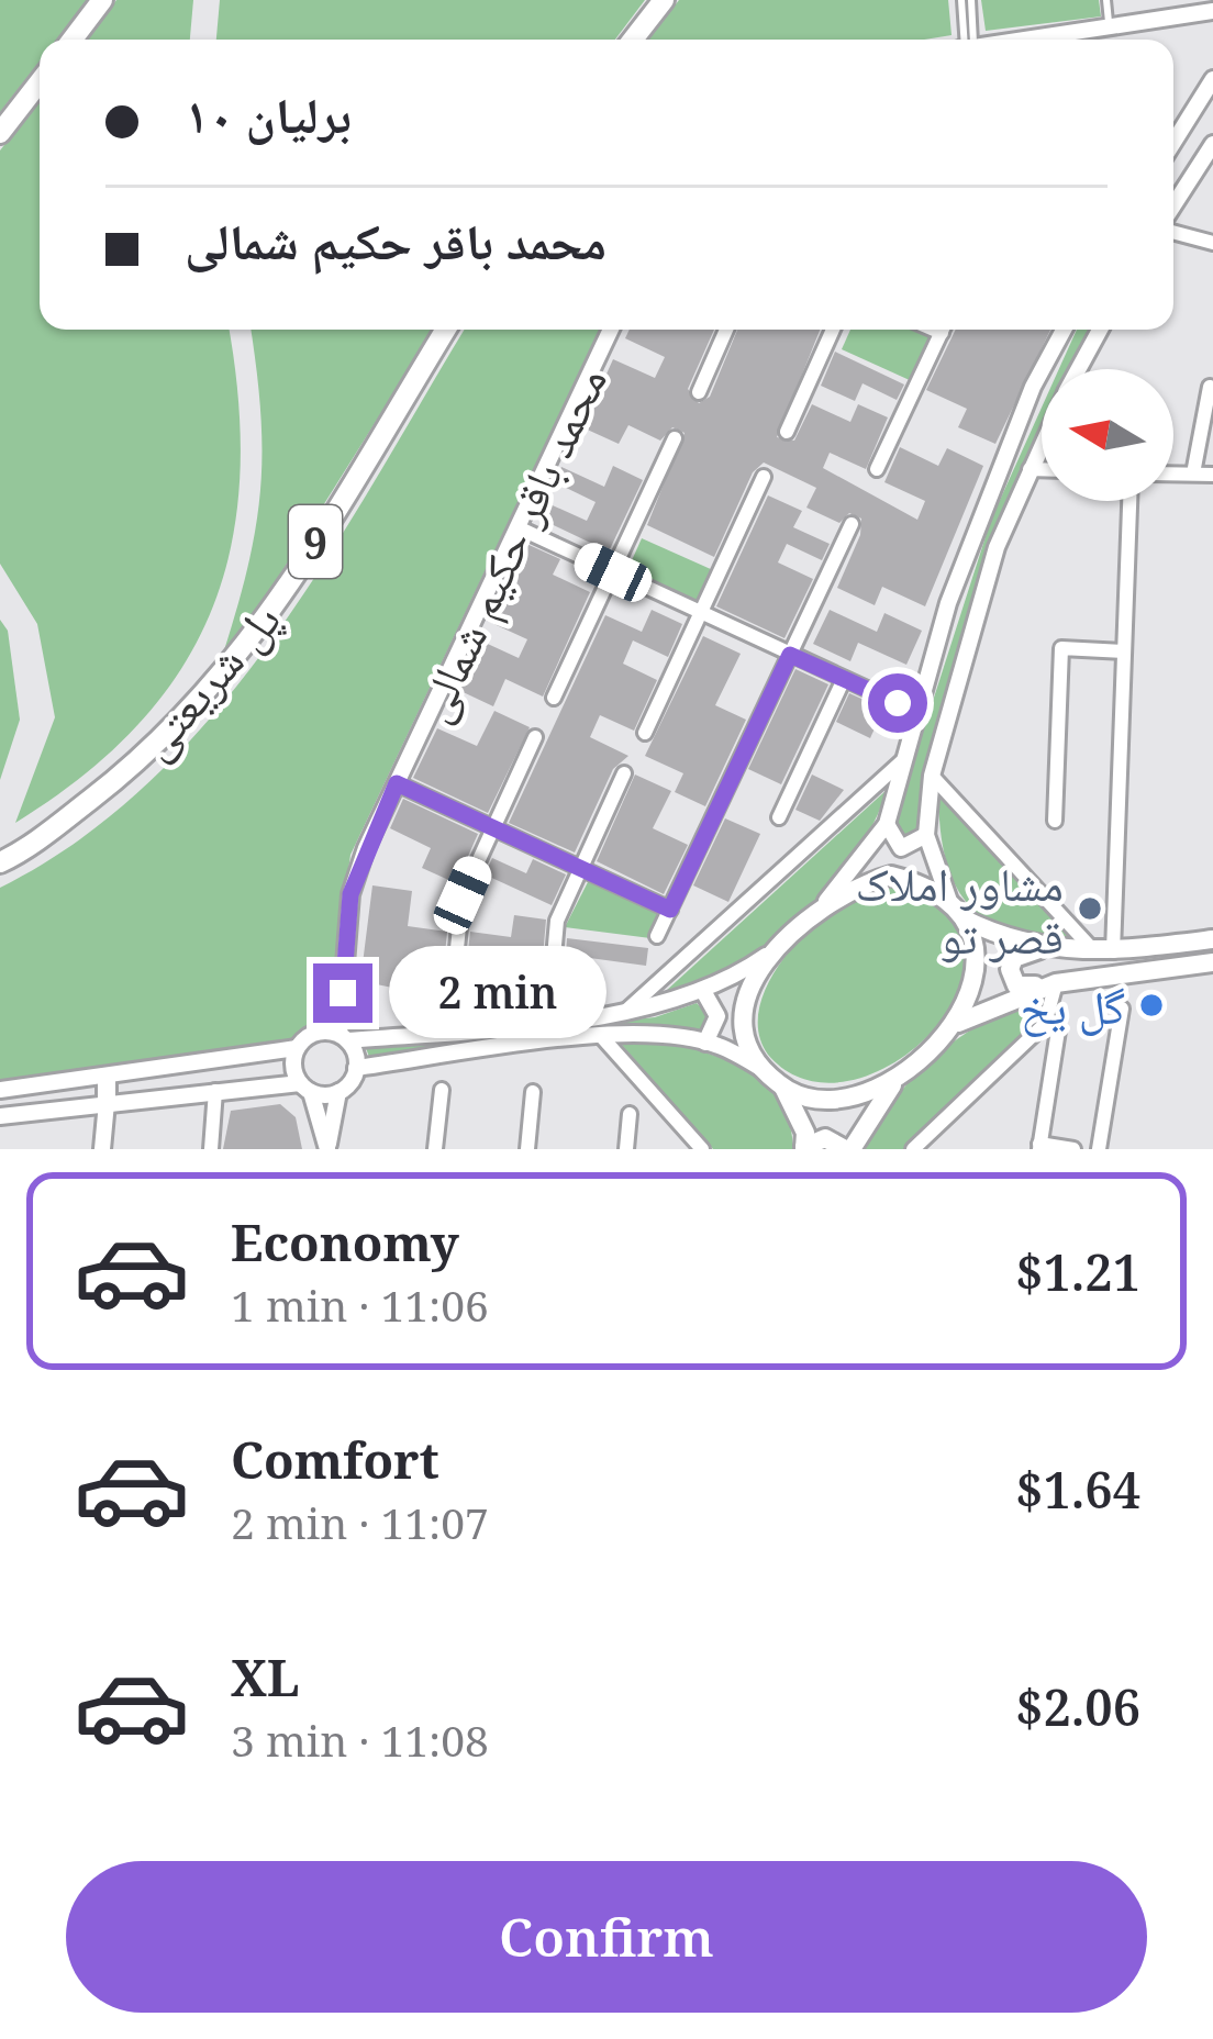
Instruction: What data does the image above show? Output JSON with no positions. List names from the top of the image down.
{
  "streets": {
    "main road": ["9", "پل شریعتی"],
    "street": ["محمد باقر حکیم شمالی"]
  },
  "places": ["مشاور املاک قصر تو", "گل یخ"],
  "north": "left",
  "page": {
    "banner": ["برلیان ۱۰", "محمد باقر حکیم شمالی"],
    "bubble": "2 min",
    "list": [
      {
        "name": "Economy",
        "note": "1 min · 11:06",
        "value": "$1.21"
      },
      {
        "name": "Comfort",
        "note": "2 min · 11:07",
        "value": "$1.64"
      },
      {
        "name": "XL",
        "note": "3 min · 11:08",
        "value": "$2.06"
      }
    ],
    "buttons": "Confirm"
  }
}
